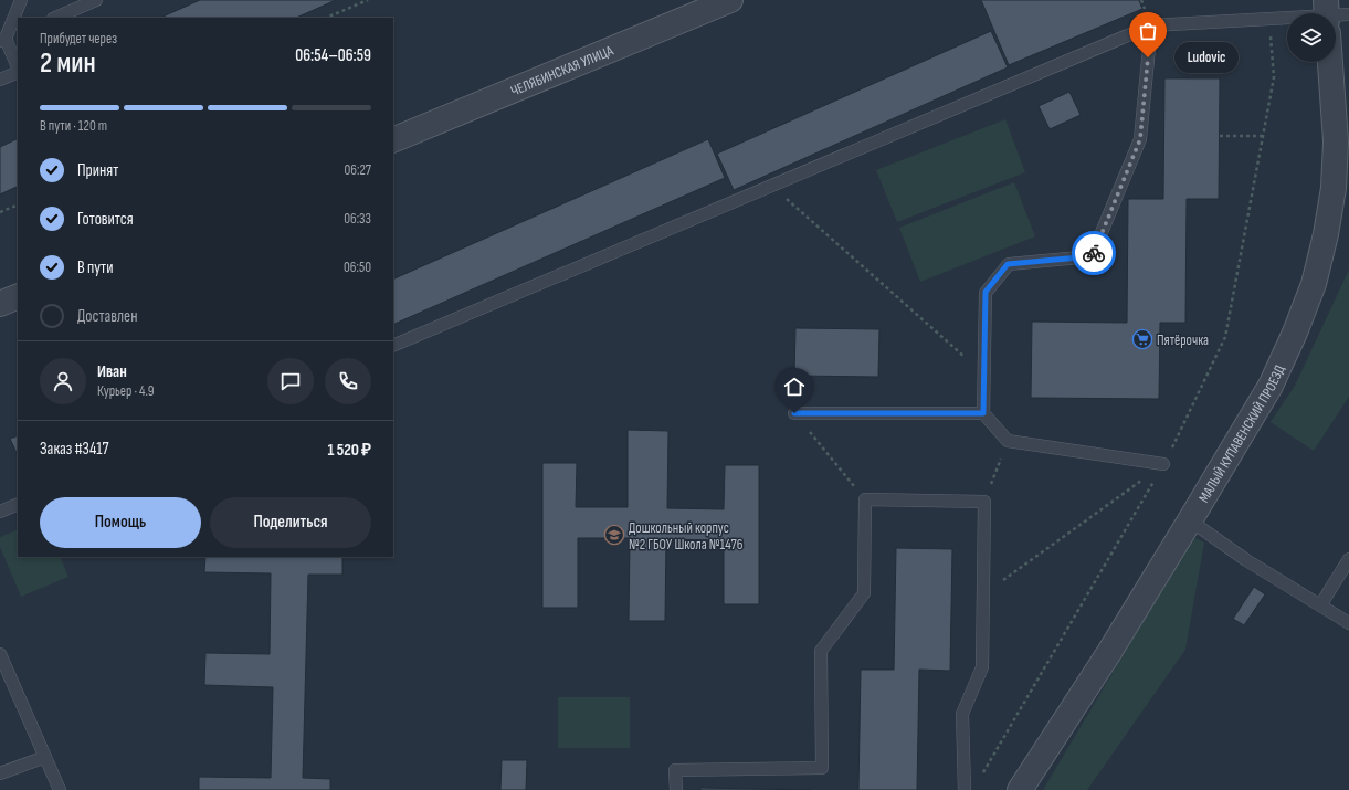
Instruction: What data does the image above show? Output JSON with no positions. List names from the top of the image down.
{
  "streets": {
    "street": ["ЧЕЛЯБИНСКАЯ УЛИЦА", "МАЛЫЙ КУПАВЕНСКИЙ ПРОЕЗД"]
  },
  "places": {
    "other": ["Ludovic"],
    "supermarket": ["Пятёрочка"],
    "school or university": ["Дошкольный корпус №2 ГБОУ Школа №1476"]
  },
  "page": {
    "heading": ["2 мин", "Прибудет через", "06:54–06:59"],
    "panel": [
      "Иван",
      "Курьер · 4.9",
      "Заказ #3417",
      "1 520 ₽"
    ],
    "bubble": "Ludovic",
    "bar": "В пути · 120 m",
    "list": [
      ["Принят", "06:27"],
      ["Готовится", "06:33"],
      ["В пути", "06:50"],
      "Доставлен"
    ],
    "buttons": ["Помощь", "Поделиться"]
  }
}
